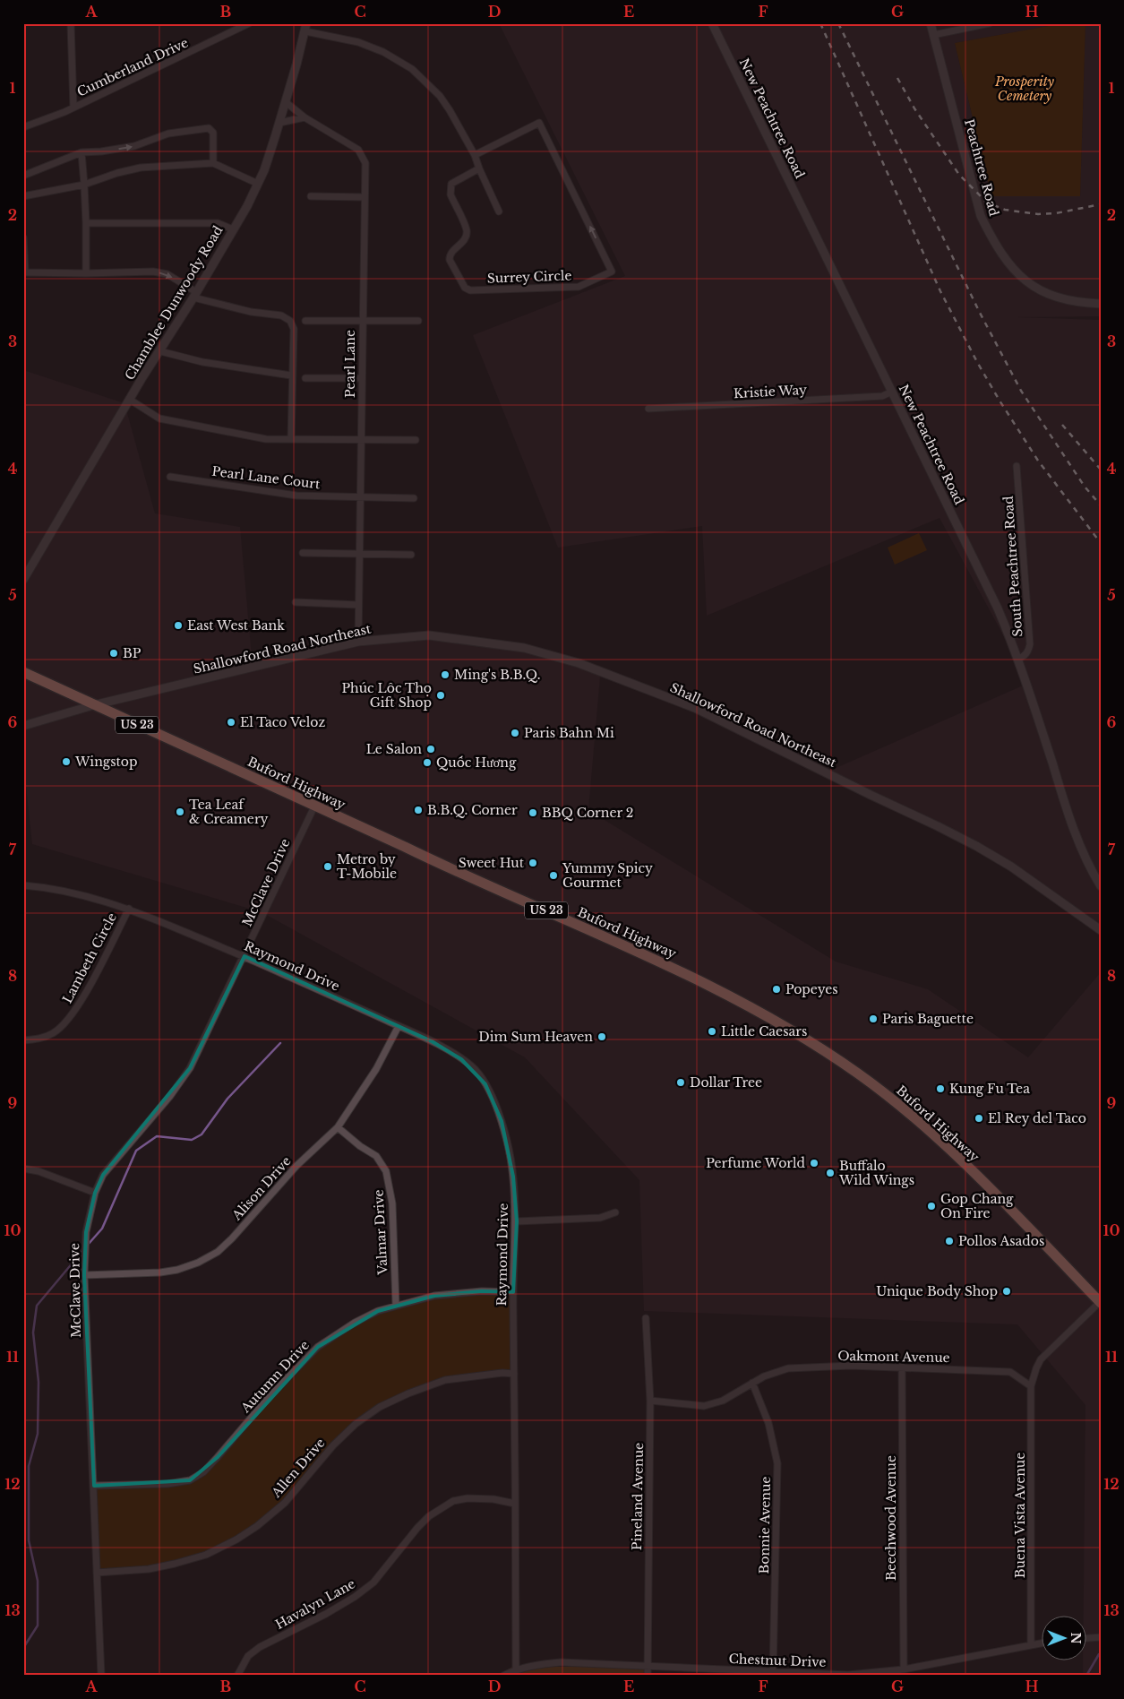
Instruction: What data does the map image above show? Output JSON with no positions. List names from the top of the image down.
{
  "streets": {
    "main road": ["US 23", "Buford Highway"],
    "street": [
      "Cumberland Drive",
      "New Peachtree Road",
      "Peachtree Road",
      "Surrey Circle",
      "Chamblee Dunwoody Road",
      "Pearl Lane",
      "Kristie Way",
      "Pearl Lane Court",
      "South Peachtree Road",
      "Shallowford Road Northeast",
      "McClave Drive",
      "Lambeth Circle",
      "Raymond Drive",
      "Alison Drive",
      "Valmar Drive",
      "Oakmont Avenue",
      "Autumn Drive",
      "Allen Drive",
      "Pineland Avenue",
      "Buena Vista Avenue",
      "Beechwood Avenue",
      "Bonnie Avenue",
      "Havalyn Lane",
      "Chestnut Drive"
    ]
  },
  "crossings": [
    ["New Peachtree Road", "Kristie Way"],
    ["New Peachtree Road", "South Peachtree Road"],
    ["Chamblee Dunwoody Road", "Pearl Lane"],
    ["Pearl Lane", "Pearl Lane Court"],
    ["Pearl Lane", "Shallowford Road Northeast"],
    ["Shallowford Road Northeast", "Buford Highway"],
    ["Buford Highway", "McClave Drive"],
    ["McClave Drive", "Raymond Drive"],
    ["McClave Drive", "Alison Drive"],
    ["McClave Drive", "Autumn Drive"],
    ["McClave Drive", "Allen Drive"],
    ["Lambeth Circle", "Raymond Drive"],
    ["Raymond Drive", "Alison Drive"],
    ["Raymond Drive", "Autumn Drive"],
    ["Raymond Drive", "Allen Drive"],
    ["Raymond Drive", "Havalyn Lane"],
    ["Raymond Drive", "Chestnut Drive"],
    ["Alison Drive", "Valmar Drive"],
    ["Valmar Drive", "Autumn Drive"],
    ["Oakmont Avenue", "Pineland Avenue"],
    ["Oakmont Avenue", "Buena Vista Avenue"],
    ["Oakmont Avenue", "Beechwood Avenue"],
    ["Oakmont Avenue", "Bonnie Avenue"],
    ["Pineland Avenue", "Chestnut Drive"],
    ["Buena Vista Avenue", "Chestnut Drive"],
    ["Beechwood Avenue", "Chestnut Drive"],
    ["Bonnie Avenue", "Chestnut Drive"]
  ],
  "parks": ["Prosperity Cemetery"],
  "places": [
    "East West Bank",
    "BP",
    "Ming's B.B.Q.",
    "Phúc Lộc Thọ Gift Shop",
    "El Taco Veloz",
    "Paris Bahn Mi",
    "Le Salon",
    "Wingstop",
    "Quốc Hương",
    "B.B.Q. Corner",
    "Tea Leaf & Creamery",
    "BBQ Corner 2",
    "Sweet Hut",
    "Metro by T-Mobile",
    "Yummy Spicy Gourmet",
    "Popeyes",
    "Paris Baguette",
    "Little Caesars",
    "Dim Sum Heaven",
    "Dollar Tree",
    "Kung Fu Tea",
    "El Rey del Taco",
    "Perfume World",
    "Buffalo Wild Wings",
    "Gop Chang On Fire",
    "Pollos Asados",
    "Unique Body Shop"
  ],
  "north": "right",
  "grid": {
    "columns": [
      "A",
      "B",
      "C",
      "D",
      "E",
      "F",
      "G",
      "H"
    ],
    "rows": [
      "1",
      "2",
      "3",
      "4",
      "5",
      "6",
      "7",
      "8",
      "9",
      "10",
      "11",
      "12",
      "13"
    ]
  }
}
